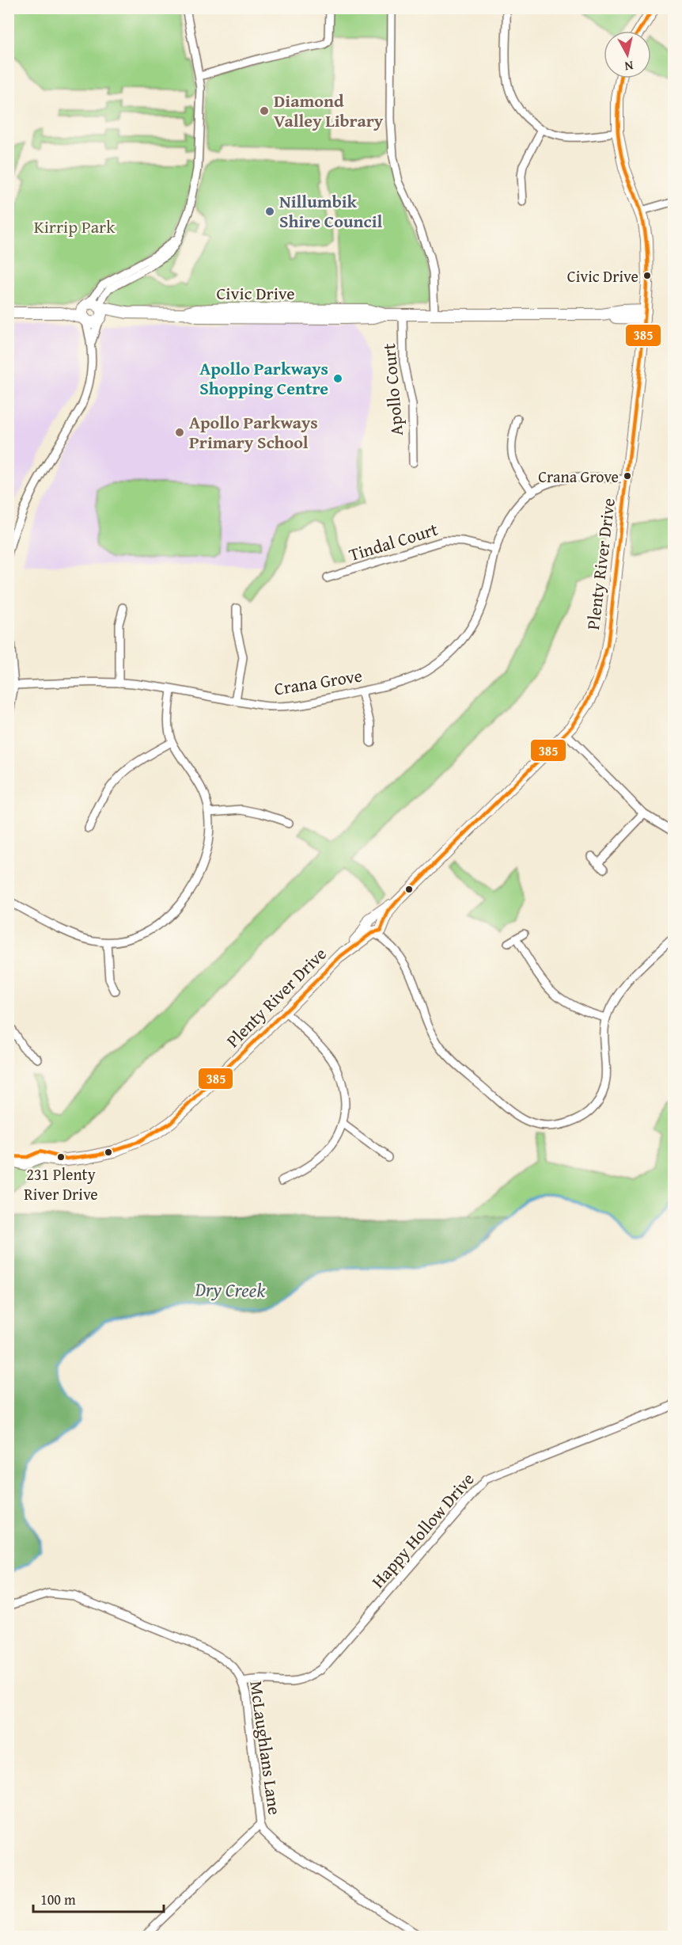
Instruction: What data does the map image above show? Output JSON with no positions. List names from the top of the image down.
{
  "streets": {
    "street": [
      "Civic Drive",
      "Apollo Court",
      "Tindal Court",
      "Plenty River Drive",
      "Crana Grove",
      "Happy Hollow Drive",
      "McLaughlans Lane"
    ]
  },
  "crossings": [
    ["Civic Drive", "Apollo Court"],
    ["Civic Drive", "Plenty River Drive"],
    ["Tindal Court", "Crana Grove"],
    ["Plenty River Drive", "Crana Grove"],
    ["Happy Hollow Drive", "McLaughlans Lane"]
  ],
  "water": ["Dry Creek"],
  "parks": ["Kirrip Park"],
  "places": [
    "Diamond Valley Library",
    "Nillumbik Shire Council",
    "Civic Drive",
    "Apollo Parkways Shopping Centre",
    "Apollo Parkways Primary School",
    "Crana Grove",
    "231 Plenty River Drive"
  ],
  "lines": ["transit line 385"],
  "scale_bar": "100 m",
  "north": "bottom"
}
